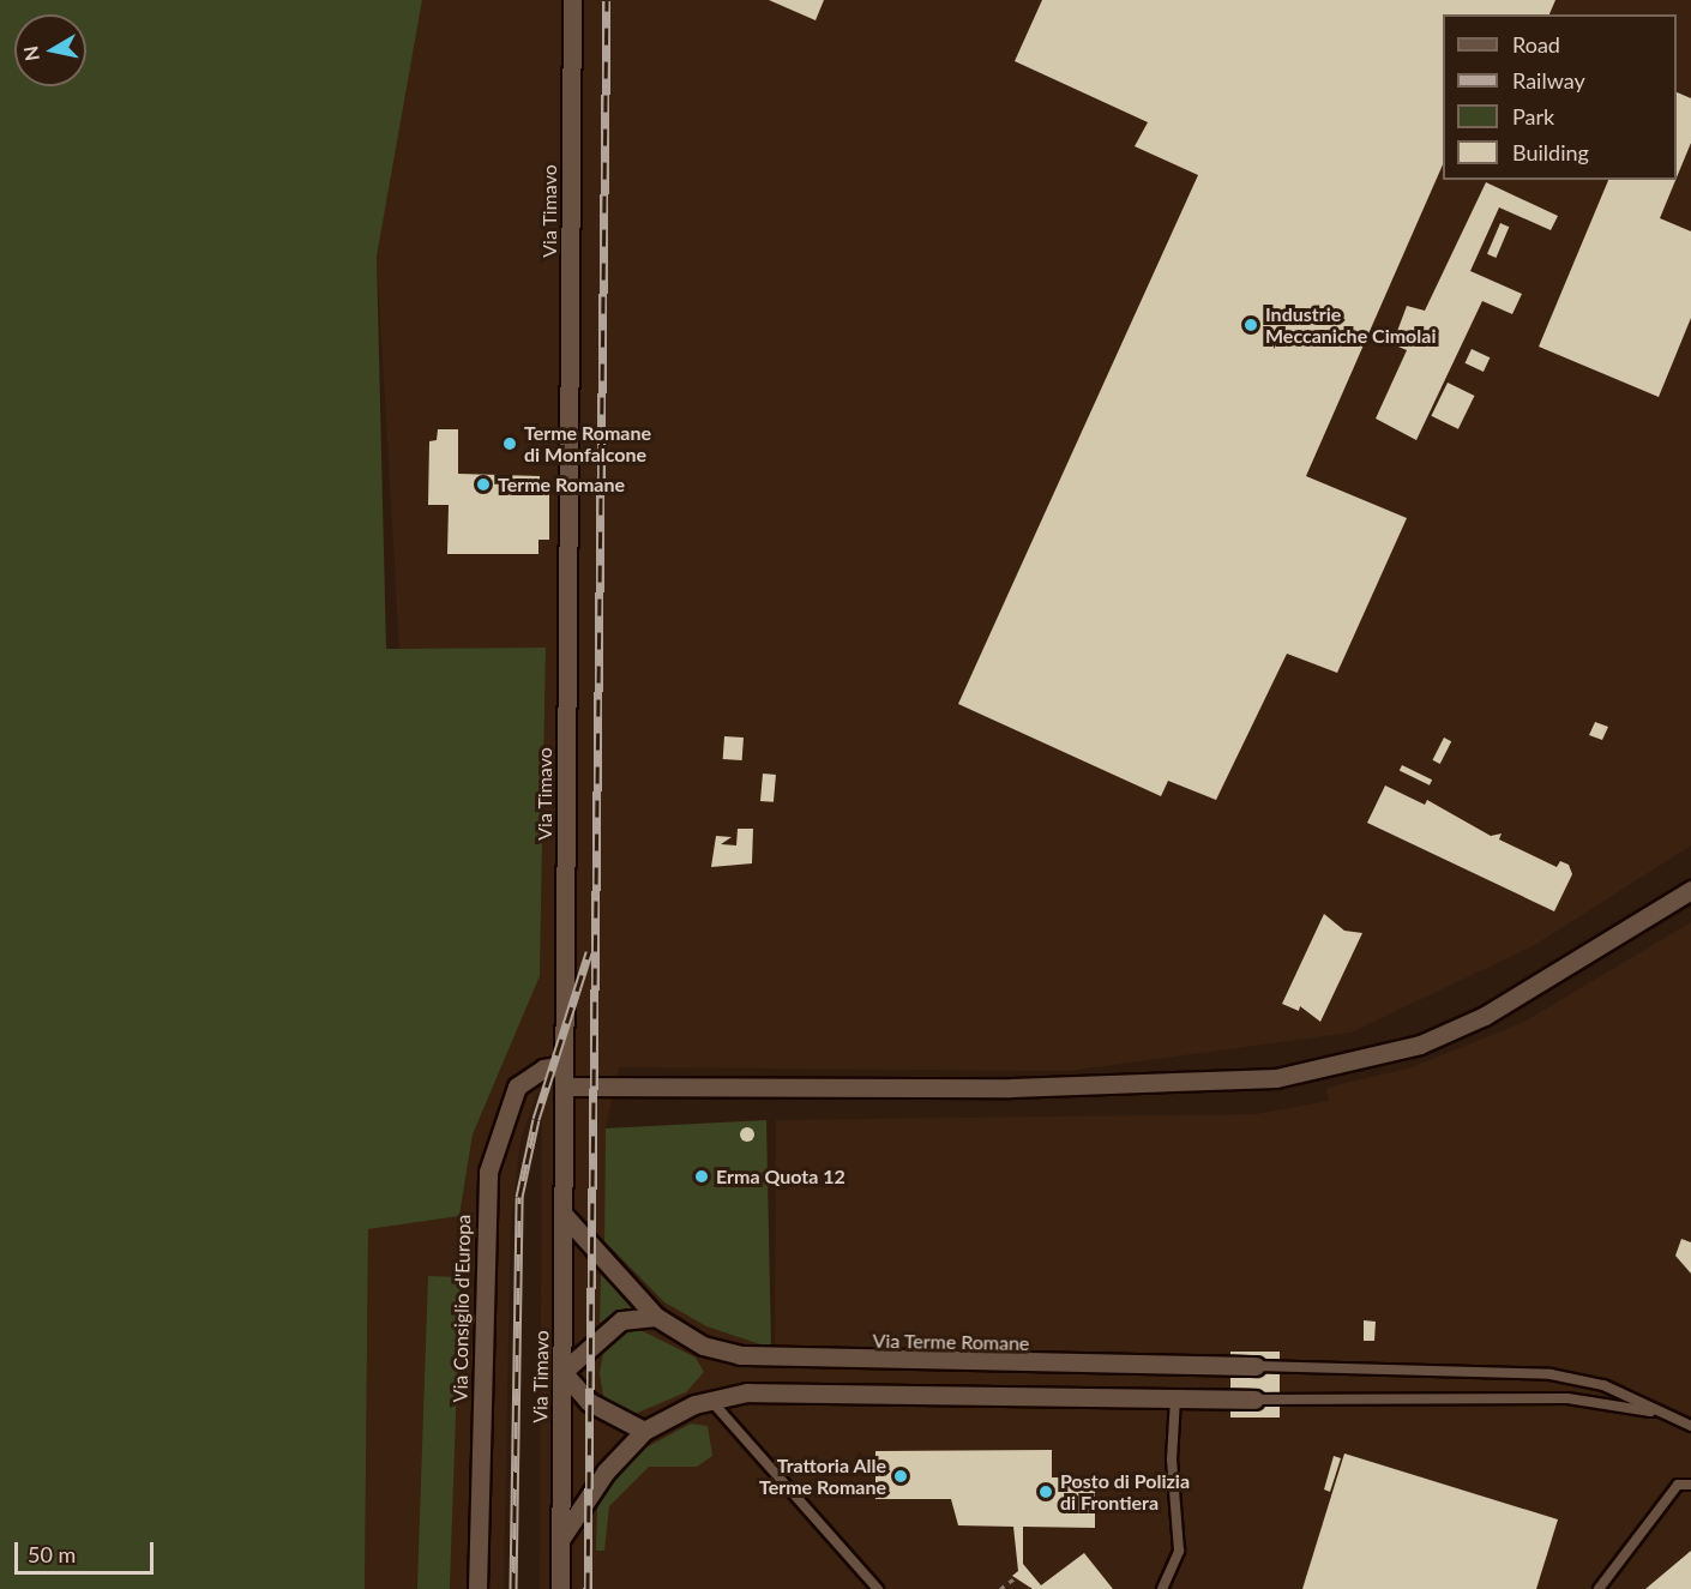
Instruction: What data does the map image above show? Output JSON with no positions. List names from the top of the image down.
{
  "streets": {
    "street": ["Via Timavo", "Via Consiglio d'Europa", "Via Terme Romane"]
  },
  "crossings": [
    ["Via Timavo", "Via Consiglio d'Europa"],
    ["Via Timavo", "Via Terme Romane"]
  ],
  "places": [
    "Industrie Meccaniche Cimolai",
    "Terme Romane di Monfalcone",
    "Terme Romane",
    "Erma Quota 12",
    "Trattoria Alle Terme Romane",
    "Posto di Polizia di Frontiera"
  ],
  "legend": [
    "Road",
    "Railway",
    "Park",
    "Building"
  ],
  "scale_bar": "50 m",
  "north": "left"
}
